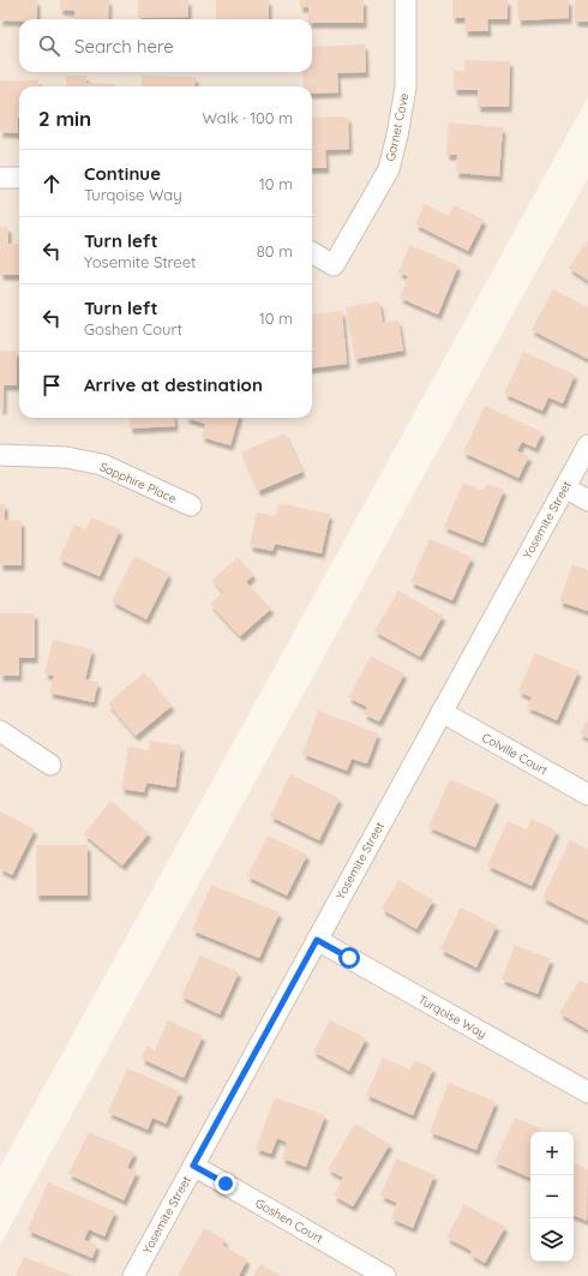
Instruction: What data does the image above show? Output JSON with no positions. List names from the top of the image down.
{
  "streets": {
    "street": [
      "Garnet Cove",
      "Sapphire Place",
      "Yosemite Street",
      "Colville Court",
      "Turqoise Way",
      "Goshen Court"
    ]
  },
  "crossings": [
    ["Yosemite Street", "Colville Court"],
    ["Yosemite Street", "Turqoise Way"],
    ["Yosemite Street", "Goshen Court"]
  ],
  "page": {
    "search": "Search here",
    "heading": ["2 min", "Walk · 100 m"],
    "list": [
      ["Continue", "Turqoise Way", "10 m"],
      ["Turn left", "Yosemite Street", "80 m"],
      ["Turn left", "Goshen Court", "10 m"],
      "Arrive at destination"
    ],
    "map_buttons": ["+", "−"]
  }
}
